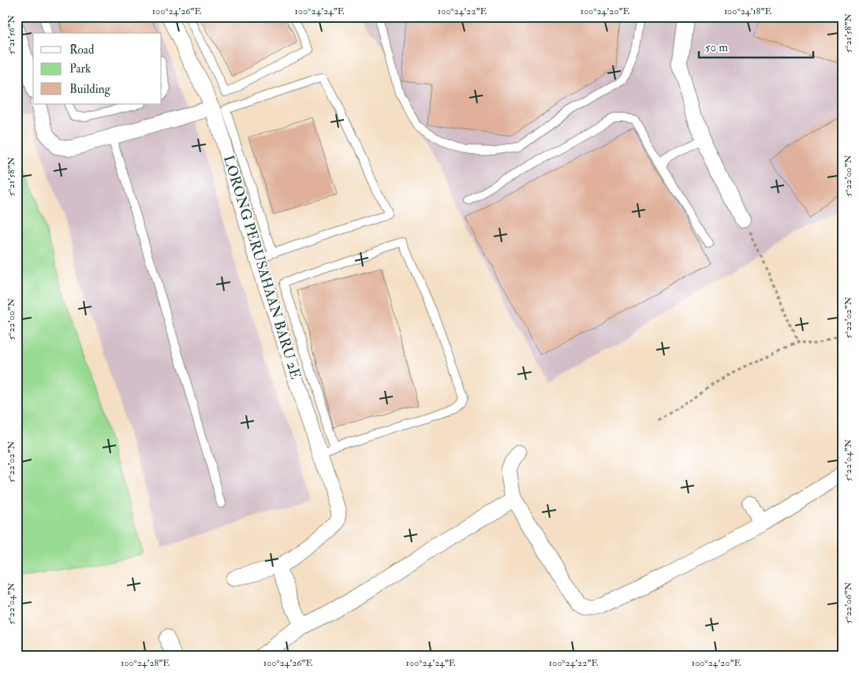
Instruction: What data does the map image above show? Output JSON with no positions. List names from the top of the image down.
{
  "streets": {
    "street": ["LORONG PERUSAHAAN BARU 2E"]
  },
  "legend": ["Road", "Park", "Building"],
  "scale_bar": "50 m",
  "coordinates": [
    "100°24'26\"E",
    "100°24'24\"E",
    "100°24'22\"E",
    "100°24'20\"E",
    "100°24'18\"E",
    "5°21'58\"N",
    "5°21'56\"N",
    "5°22'00\"N",
    "5°22'02\"N",
    "5°22'04\"N",
    "5°22'06\"N",
    "100°24'28\"E"
  ]
}
